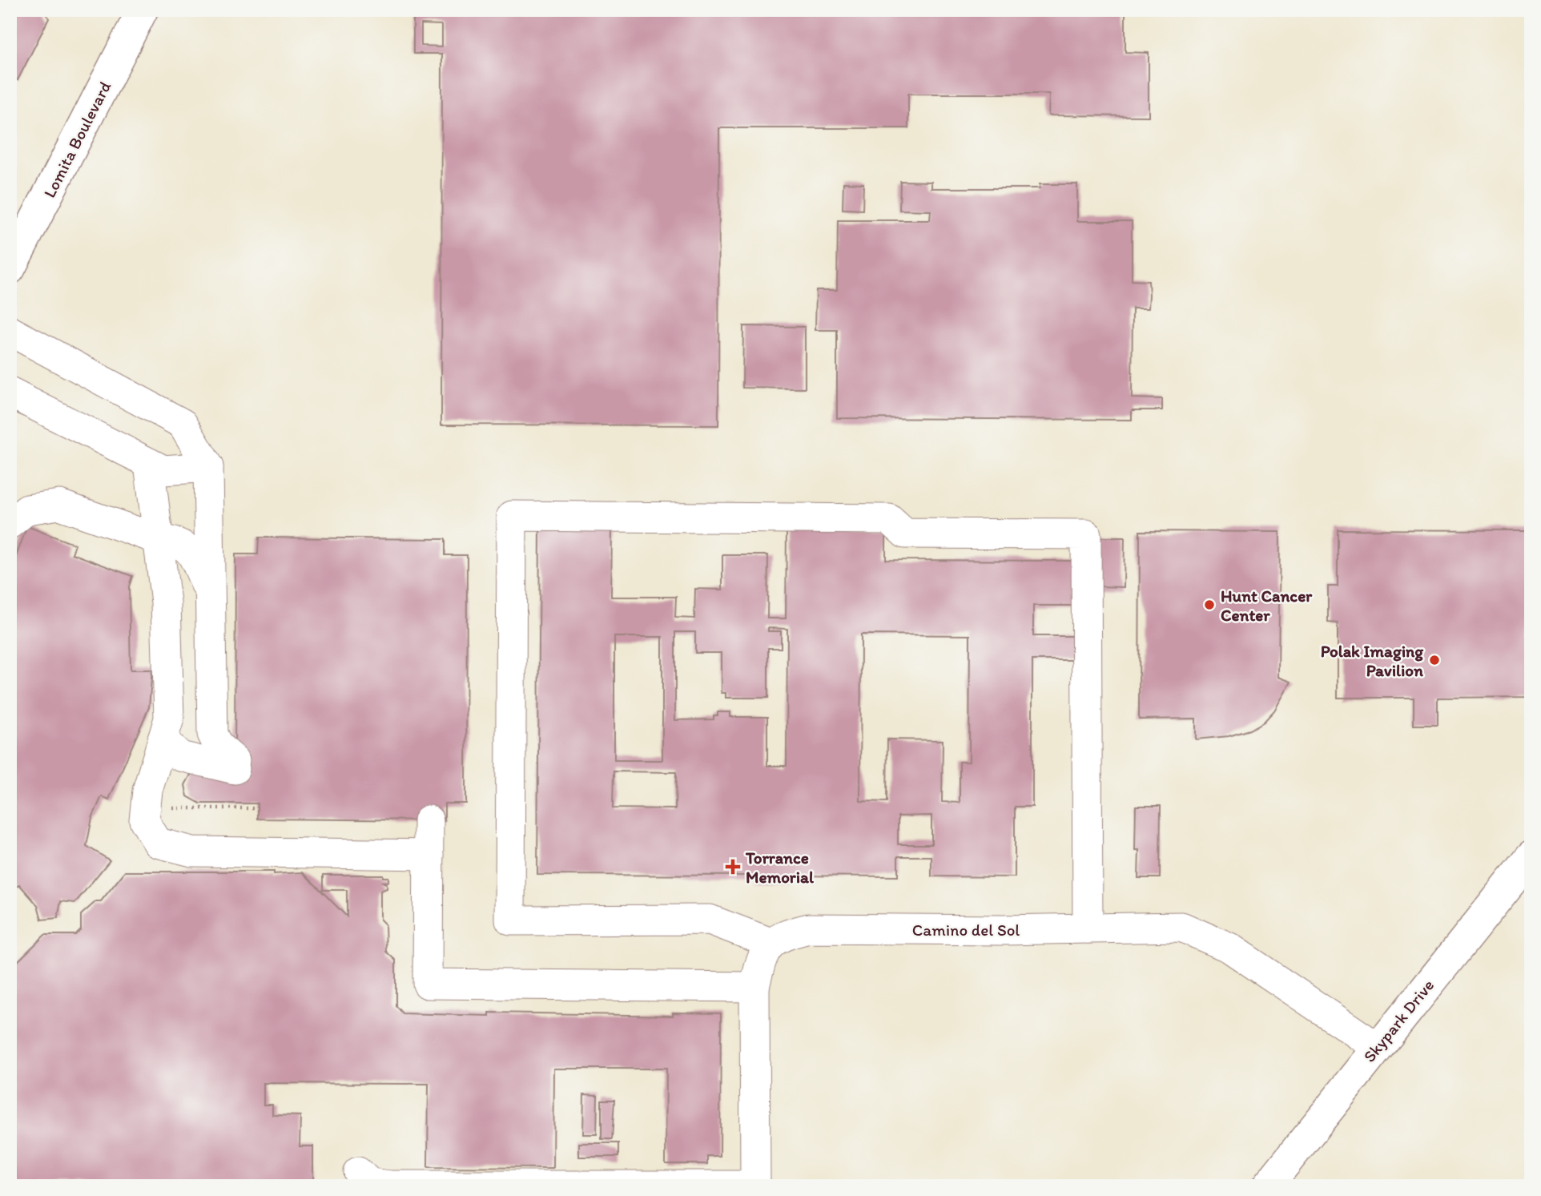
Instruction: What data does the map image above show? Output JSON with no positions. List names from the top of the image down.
{
  "streets": {
    "main road": ["Lomita Boulevard", "Skypark Drive"],
    "street": ["Camino del Sol"]
  },
  "crossings": [
    ["Camino del Sol", "Skypark Drive"]
  ],
  "places": {
    "other": ["Hunt Cancer Center", "Polak Imaging Pavilion"],
    "health": ["Torrance Memorial"]
  }
}
